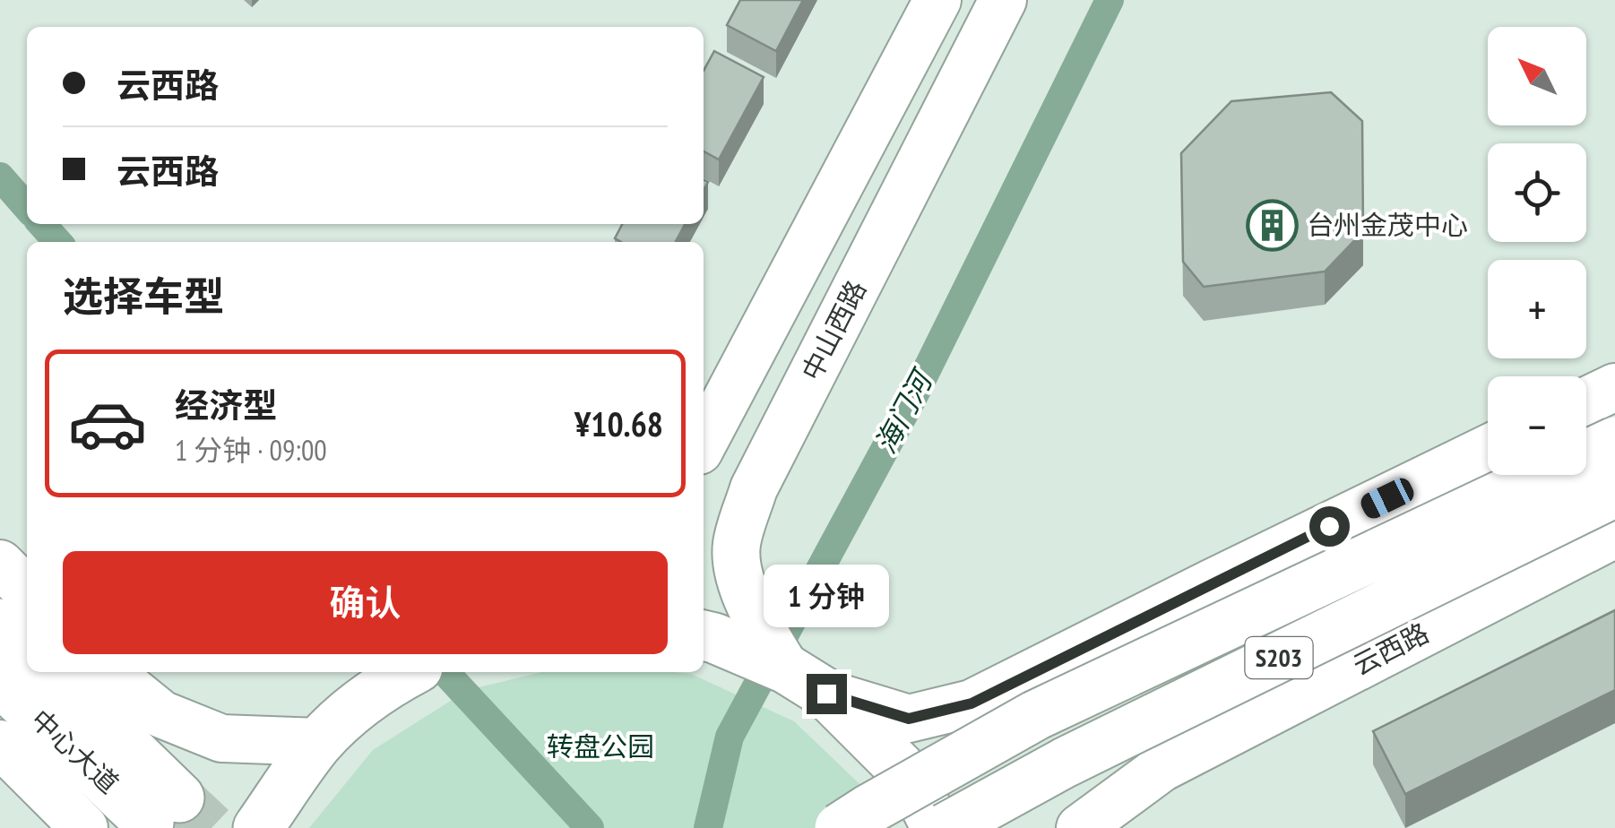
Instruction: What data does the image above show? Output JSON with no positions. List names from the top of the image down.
{
  "streets": {
    "main road": [
      "中山西路",
      "云西路",
      "S203",
      "中心大道"
    ]
  },
  "water": ["海门河"],
  "parks": ["转盘公园"],
  "places": {
    "building": ["台州金茂中心"]
  },
  "north": "top left",
  "page": {
    "map_buttons": ["+", "−"],
    "banner": ["云西路", "云西路"],
    "heading": "选择车型",
    "list": [
      {
        "name": "经济型",
        "note": "1 分钟 · 09:00",
        "value": "¥10.68"
      }
    ],
    "buttons": "确认",
    "bubble": "1 分钟"
  }
}
